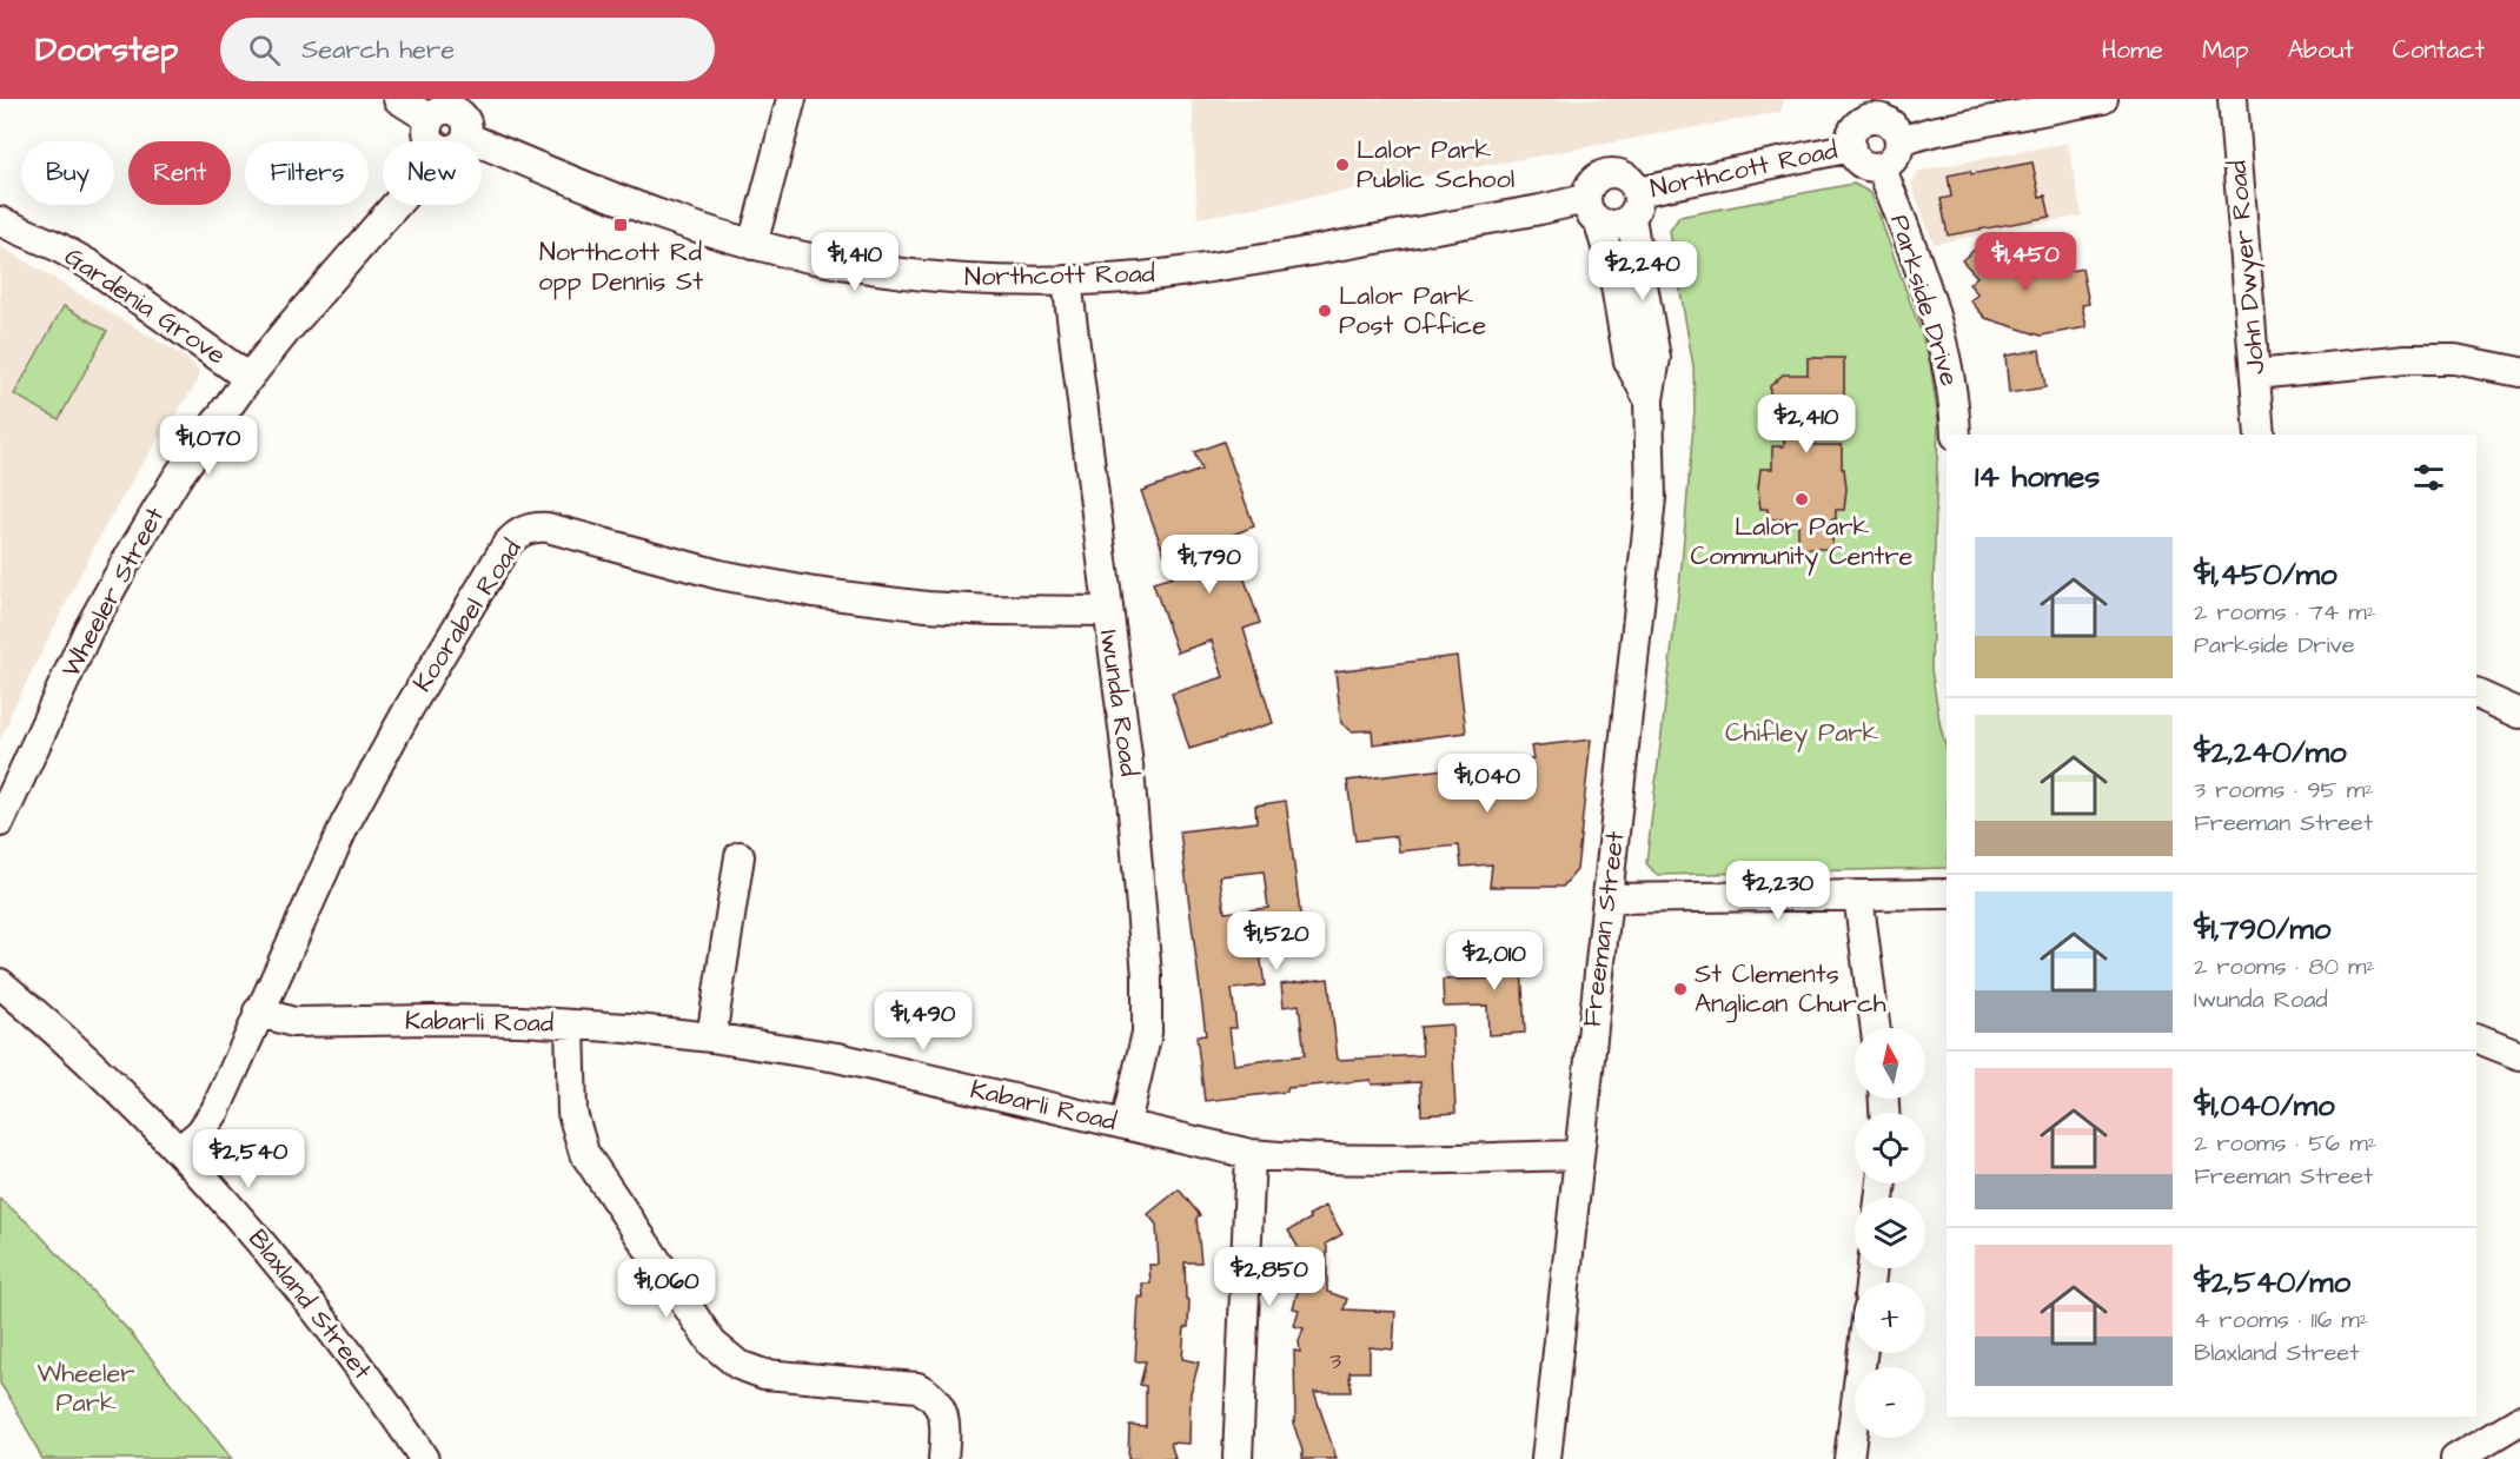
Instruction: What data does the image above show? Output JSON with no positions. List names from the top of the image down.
{
  "streets": {
    "street": [
      "Northcott Road",
      "John Dwyer Road",
      "Parkside Drive",
      "Gardenia Grove",
      "Wheeler Street",
      "Koorabel Road",
      "Iwunda Road",
      "Freeman Street",
      "Kabarli Road",
      "Blaxland Street"
    ]
  },
  "crossings": [
    ["Northcott Road", "Parkside Drive"],
    ["Northcott Road", "Iwunda Road"],
    ["Northcott Road", "Freeman Street"],
    ["Gardenia Grove", "Wheeler Street"],
    ["Koorabel Road", "Iwunda Road"],
    ["Koorabel Road", "Kabarli Road"],
    ["Koorabel Road", "Blaxland Street"],
    ["Iwunda Road", "Kabarli Road"],
    ["Freeman Street", "Kabarli Road"]
  ],
  "parks": ["Chifley Park", "Wheeler Park"],
  "places": {
    "other": [
      "Lalor Park Public School",
      "Lalor Park Post Office",
      "Lalor Park Community Centre",
      "St Clements Anglican Church"
    ],
    "transit": ["Northcott Rd opp Dennis St"]
  },
  "house_numbers": ["3"],
  "north": "top",
  "page": {
    "header": "Doorstep",
    "search": "Search here",
    "nav": [
      "Home",
      "Map",
      "About",
      "Contact"
    ],
    "chip": [
      "Buy",
      "Rent",
      "Filters",
      "New"
    ],
    "price": [
      "$1,410",
      "$1,450",
      "$2,240",
      "$2,410",
      "$1,070",
      "$1,790",
      "$1,040",
      "$2,230",
      "$1,520",
      "$2,010",
      "$1,490",
      "$2,540",
      "$2,850",
      "$1,060"
    ],
    "heading": "14 homes",
    "list": [
      {
        "name": "$1,450/mo",
        "note": "2 rooms · 74 m² · Parkside Drive"
      },
      {
        "name": "$2,240/mo",
        "note": "3 rooms · 95 m² · Freeman Street"
      },
      {
        "name": "$1,790/mo",
        "note": "2 rooms · 80 m² · Iwunda Road"
      },
      {
        "name": "$1,040/mo",
        "note": "2 rooms · 56 m² · Freeman Street"
      },
      {
        "name": "$2,540/mo",
        "note": "4 rooms · 116 m² · Blaxland Street"
      }
    ],
    "map_buttons": ["+", "−"]
  }
}
